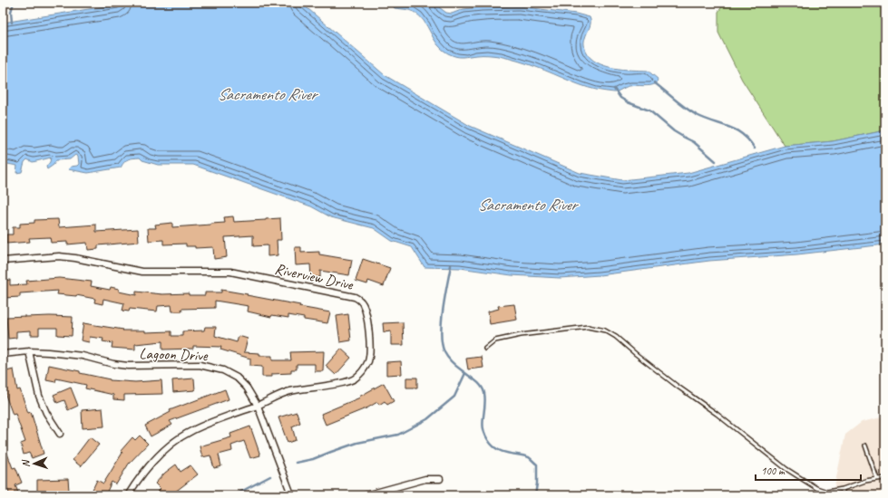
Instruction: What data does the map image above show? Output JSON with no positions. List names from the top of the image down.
{
  "streets": {
    "street": ["Riverview Drive", "Lagoon Drive"]
  },
  "crossings": [
    ["Riverview Drive", "Lagoon Drive"]
  ],
  "water": ["Sacramento River"],
  "scale_bar": "100 m",
  "north": "left"
}
